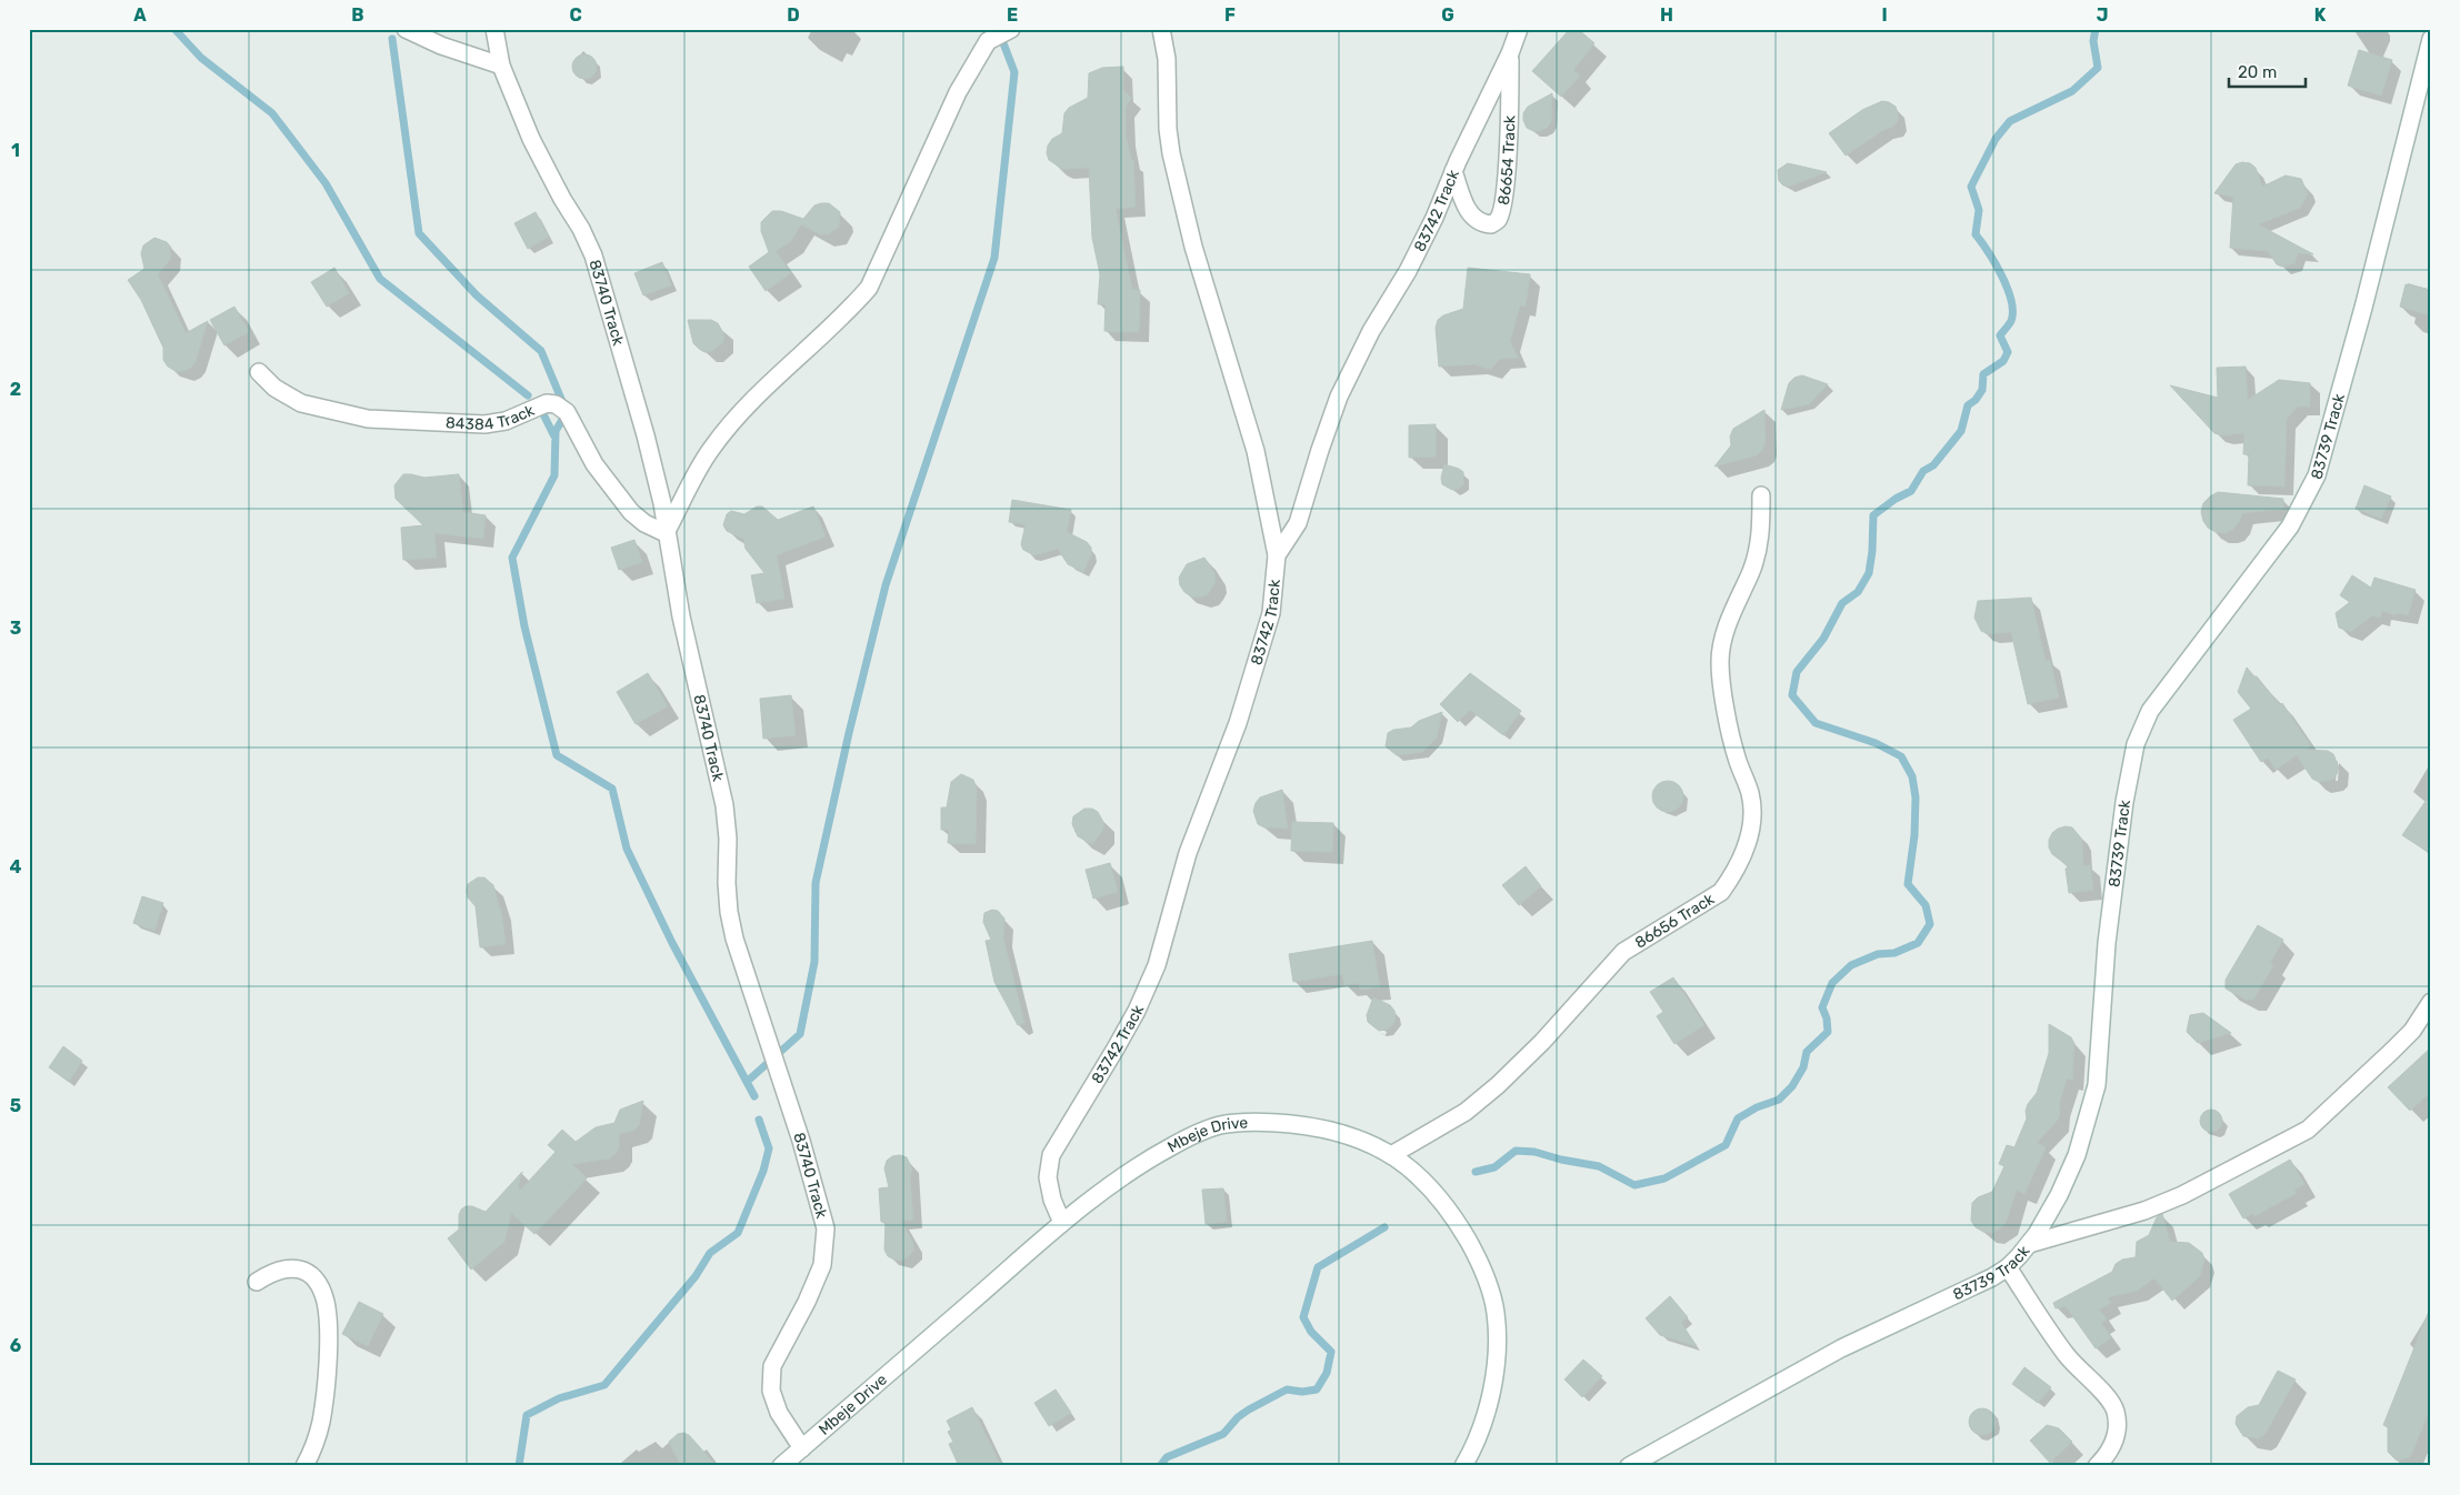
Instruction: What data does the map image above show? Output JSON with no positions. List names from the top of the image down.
{
  "streets": {
    "street": [
      "86654 Track",
      "83742 Track",
      "83740 Track",
      "84384 Track",
      "83739 Track",
      "86656 Track",
      "Mbeje Drive"
    ]
  },
  "crossings": [
    ["86654 Track", "83742 Track"],
    ["83742 Track", "Mbeje Drive"],
    ["83740 Track", "84384 Track"],
    ["83740 Track", "Mbeje Drive"],
    ["86656 Track", "Mbeje Drive"]
  ],
  "scale_bar": "20 m",
  "grid": {
    "columns": [
      "A",
      "B",
      "C",
      "D",
      "E",
      "F",
      "G",
      "H",
      "I",
      "J",
      "K"
    ],
    "rows": [
      "1",
      "2",
      "3",
      "4",
      "5",
      "6"
    ]
  }
}
